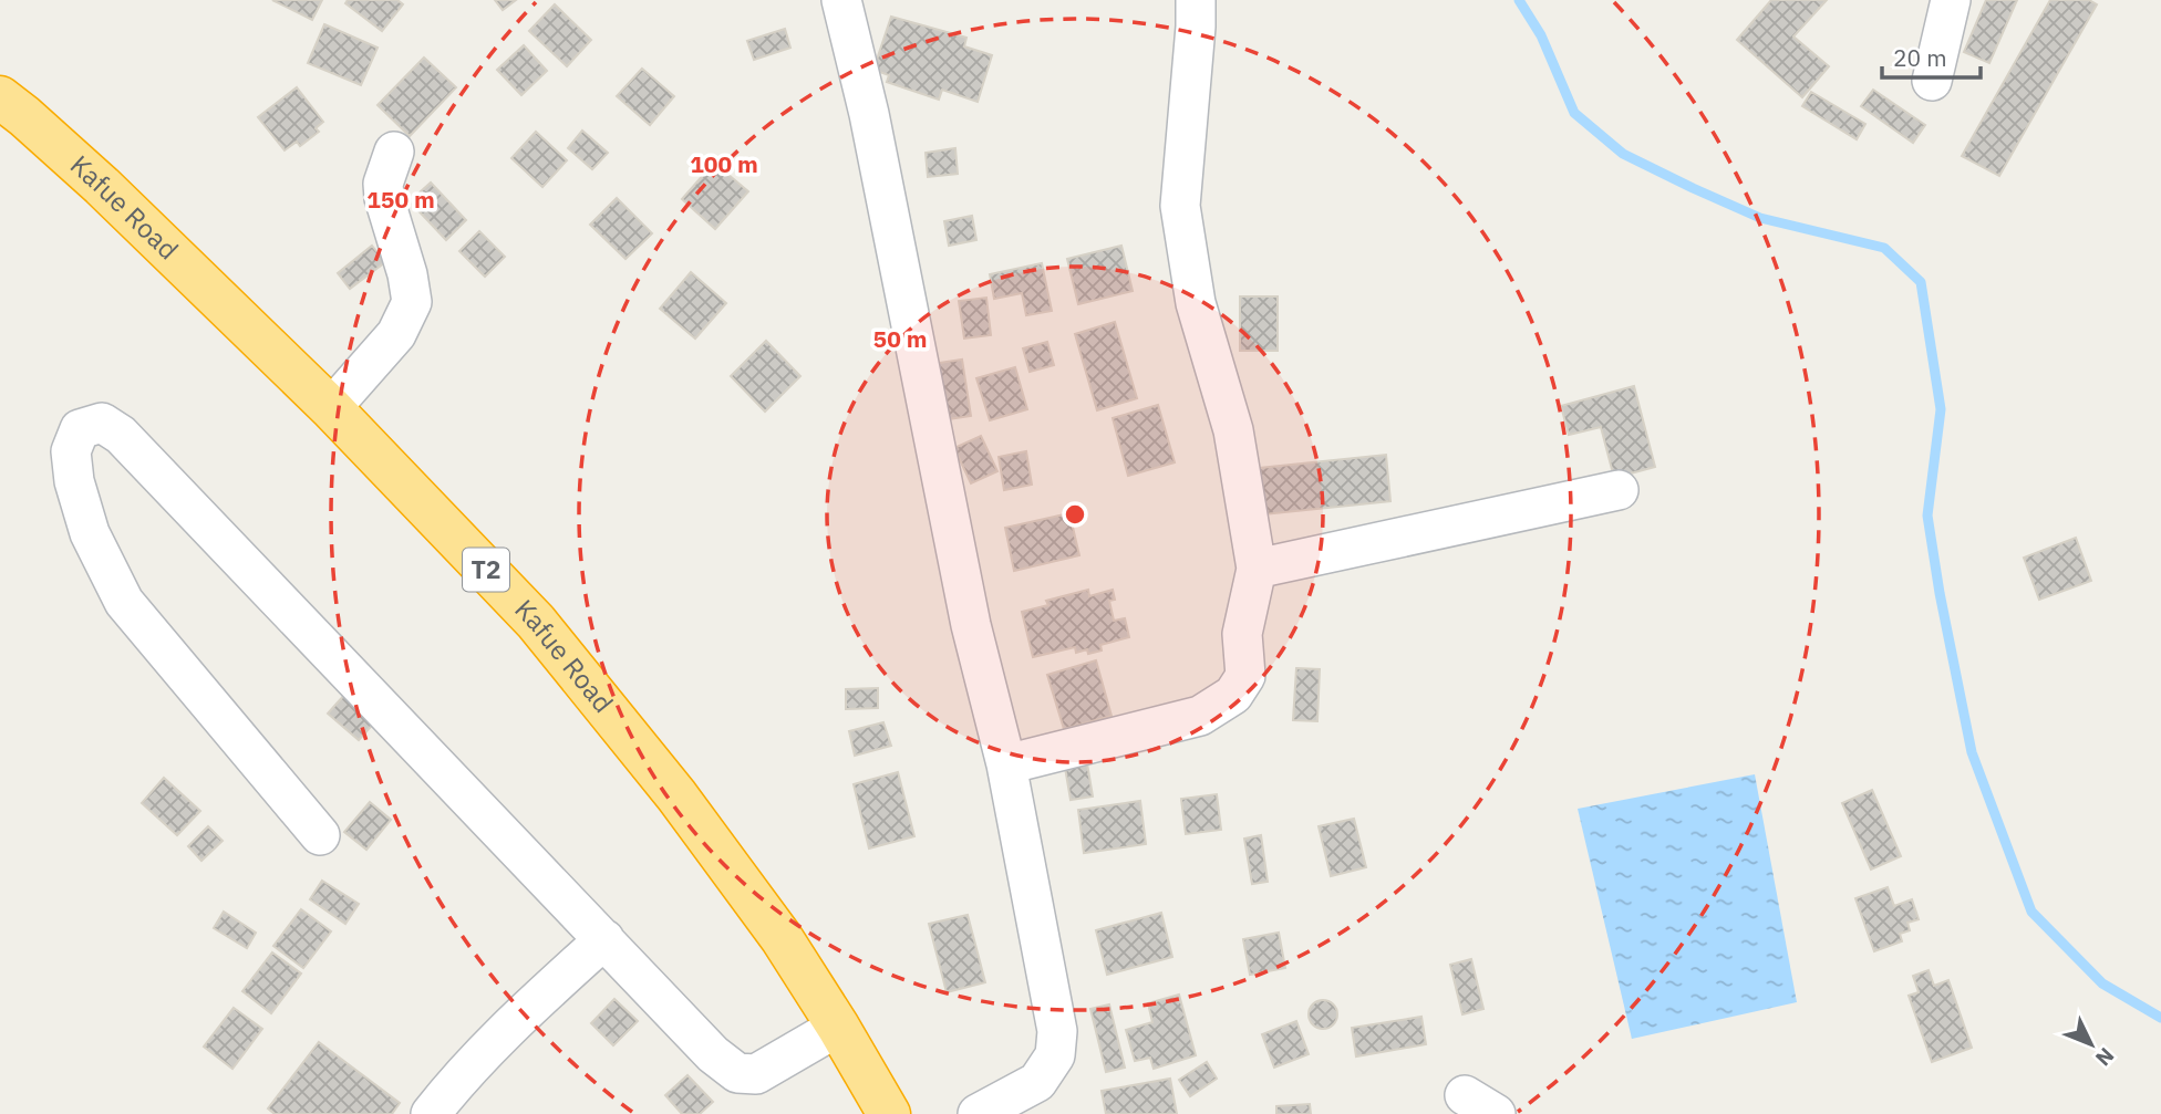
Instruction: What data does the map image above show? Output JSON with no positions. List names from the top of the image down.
{
  "streets": {
    "highway": ["Kafue Road", "T2"]
  },
  "scale_bar": "20 m",
  "north": "bottom right",
  "rings": ["100 m", "150 m", "50 m"]
}
